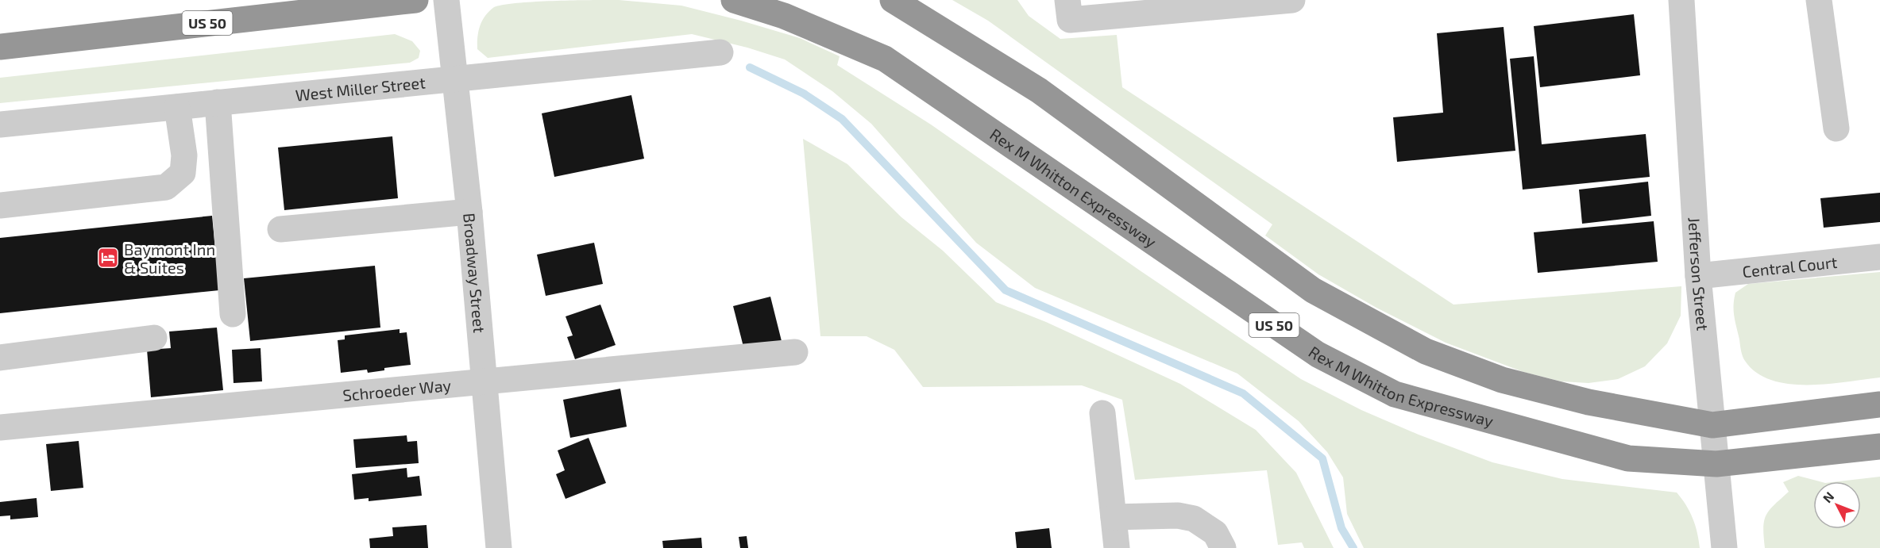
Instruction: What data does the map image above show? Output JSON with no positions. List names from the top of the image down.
{
  "streets": {
    "highway": ["US 50", "Rex M Whitton Expressway"],
    "street": [
      "West Miller Street",
      "Central Court",
      "Broadway Street",
      "Jefferson Street",
      "Schroeder Way"
    ]
  },
  "crossings": [
    ["West Miller Street", "Broadway Street"],
    ["Rex M Whitton Expressway", "Jefferson Street"],
    ["Central Court", "Jefferson Street"],
    ["Broadway Street", "Schroeder Way"]
  ],
  "places": {
    "hotel": ["Baymont Inn & Suites"]
  },
  "north": "top left"
}
